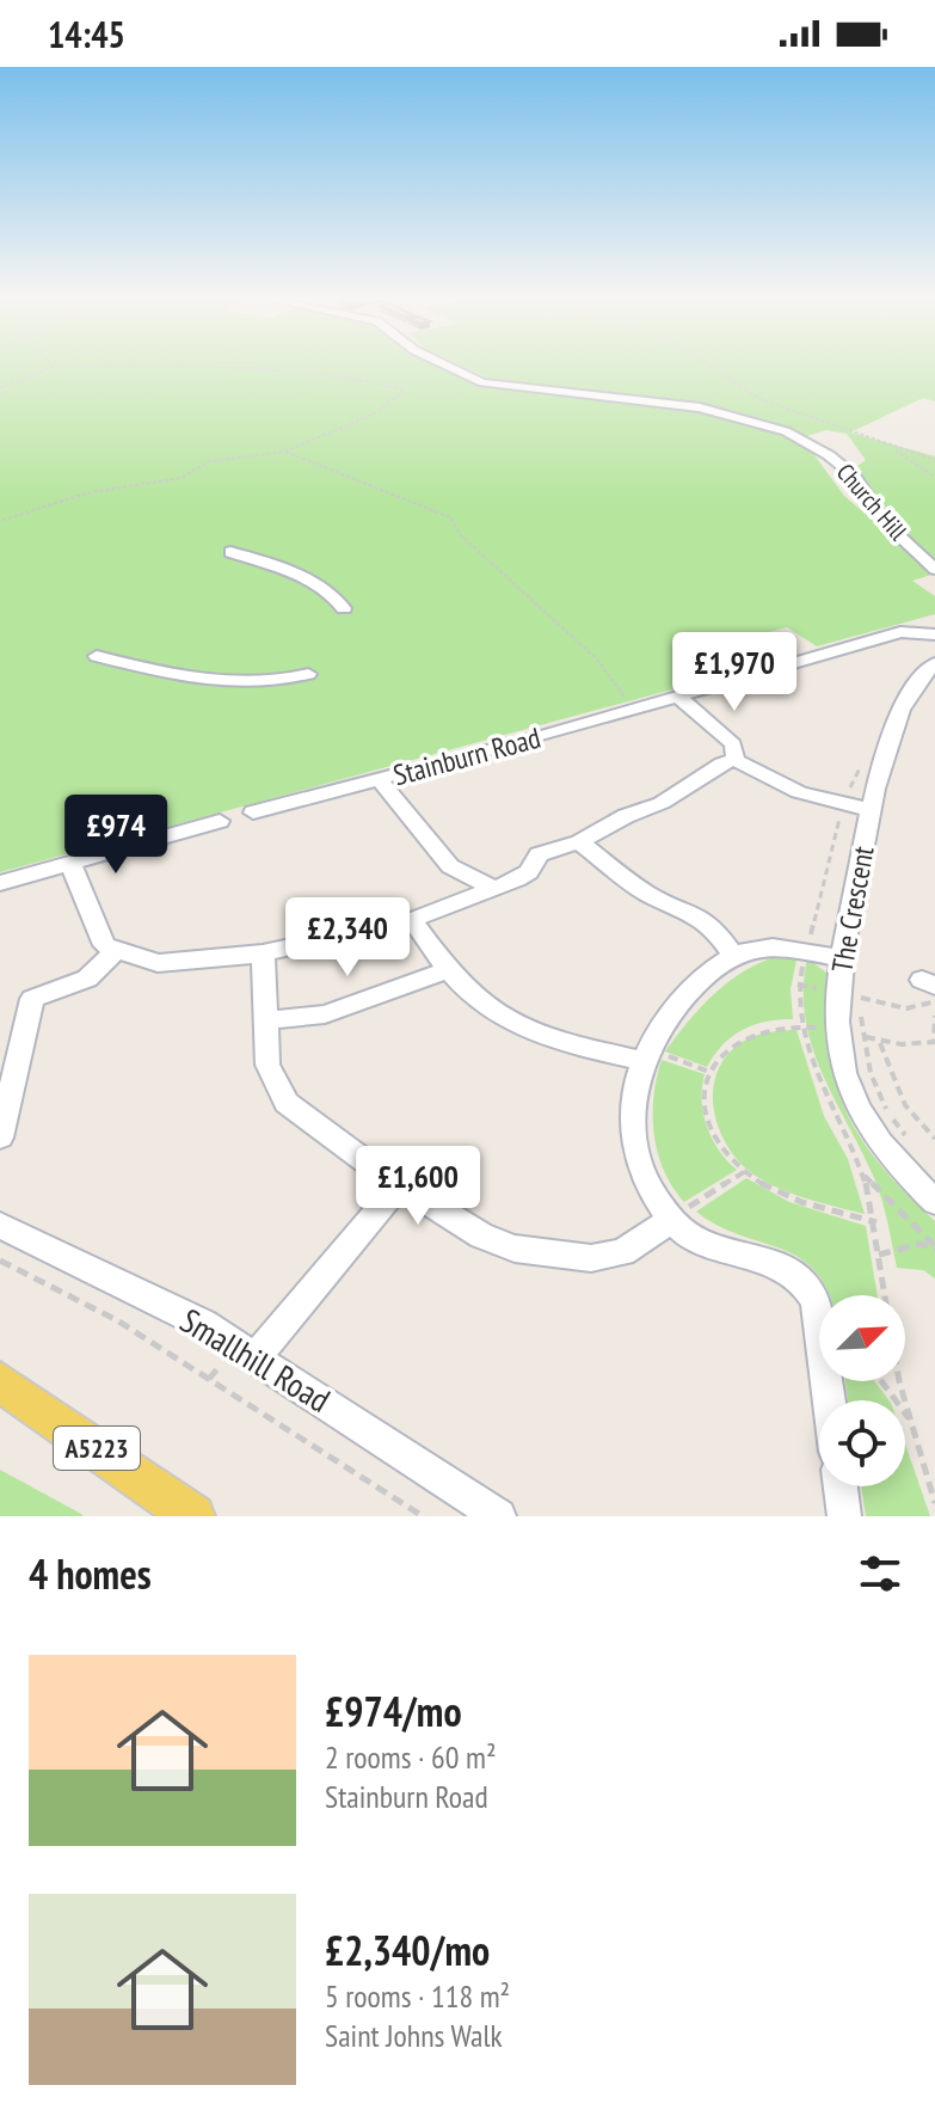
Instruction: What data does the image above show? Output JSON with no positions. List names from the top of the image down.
{
  "streets": {
    "main road": ["A5223"],
    "street": [
      "Church Hill",
      "Stainburn Road",
      "The Crescent",
      "Smallhill Road"
    ]
  },
  "north": "top right",
  "page": {
    "status": "14:45",
    "price": [
      "£1,970",
      "£974",
      "£2,340",
      "£1,600"
    ],
    "heading": "4 homes",
    "list": [
      {
        "name": "£974/mo",
        "note": "2 rooms · 60 m² · Stainburn Road"
      },
      {
        "name": "£2,340/mo",
        "note": "5 rooms · 118 m² · Saint Johns Walk"
      }
    ]
  }
}
